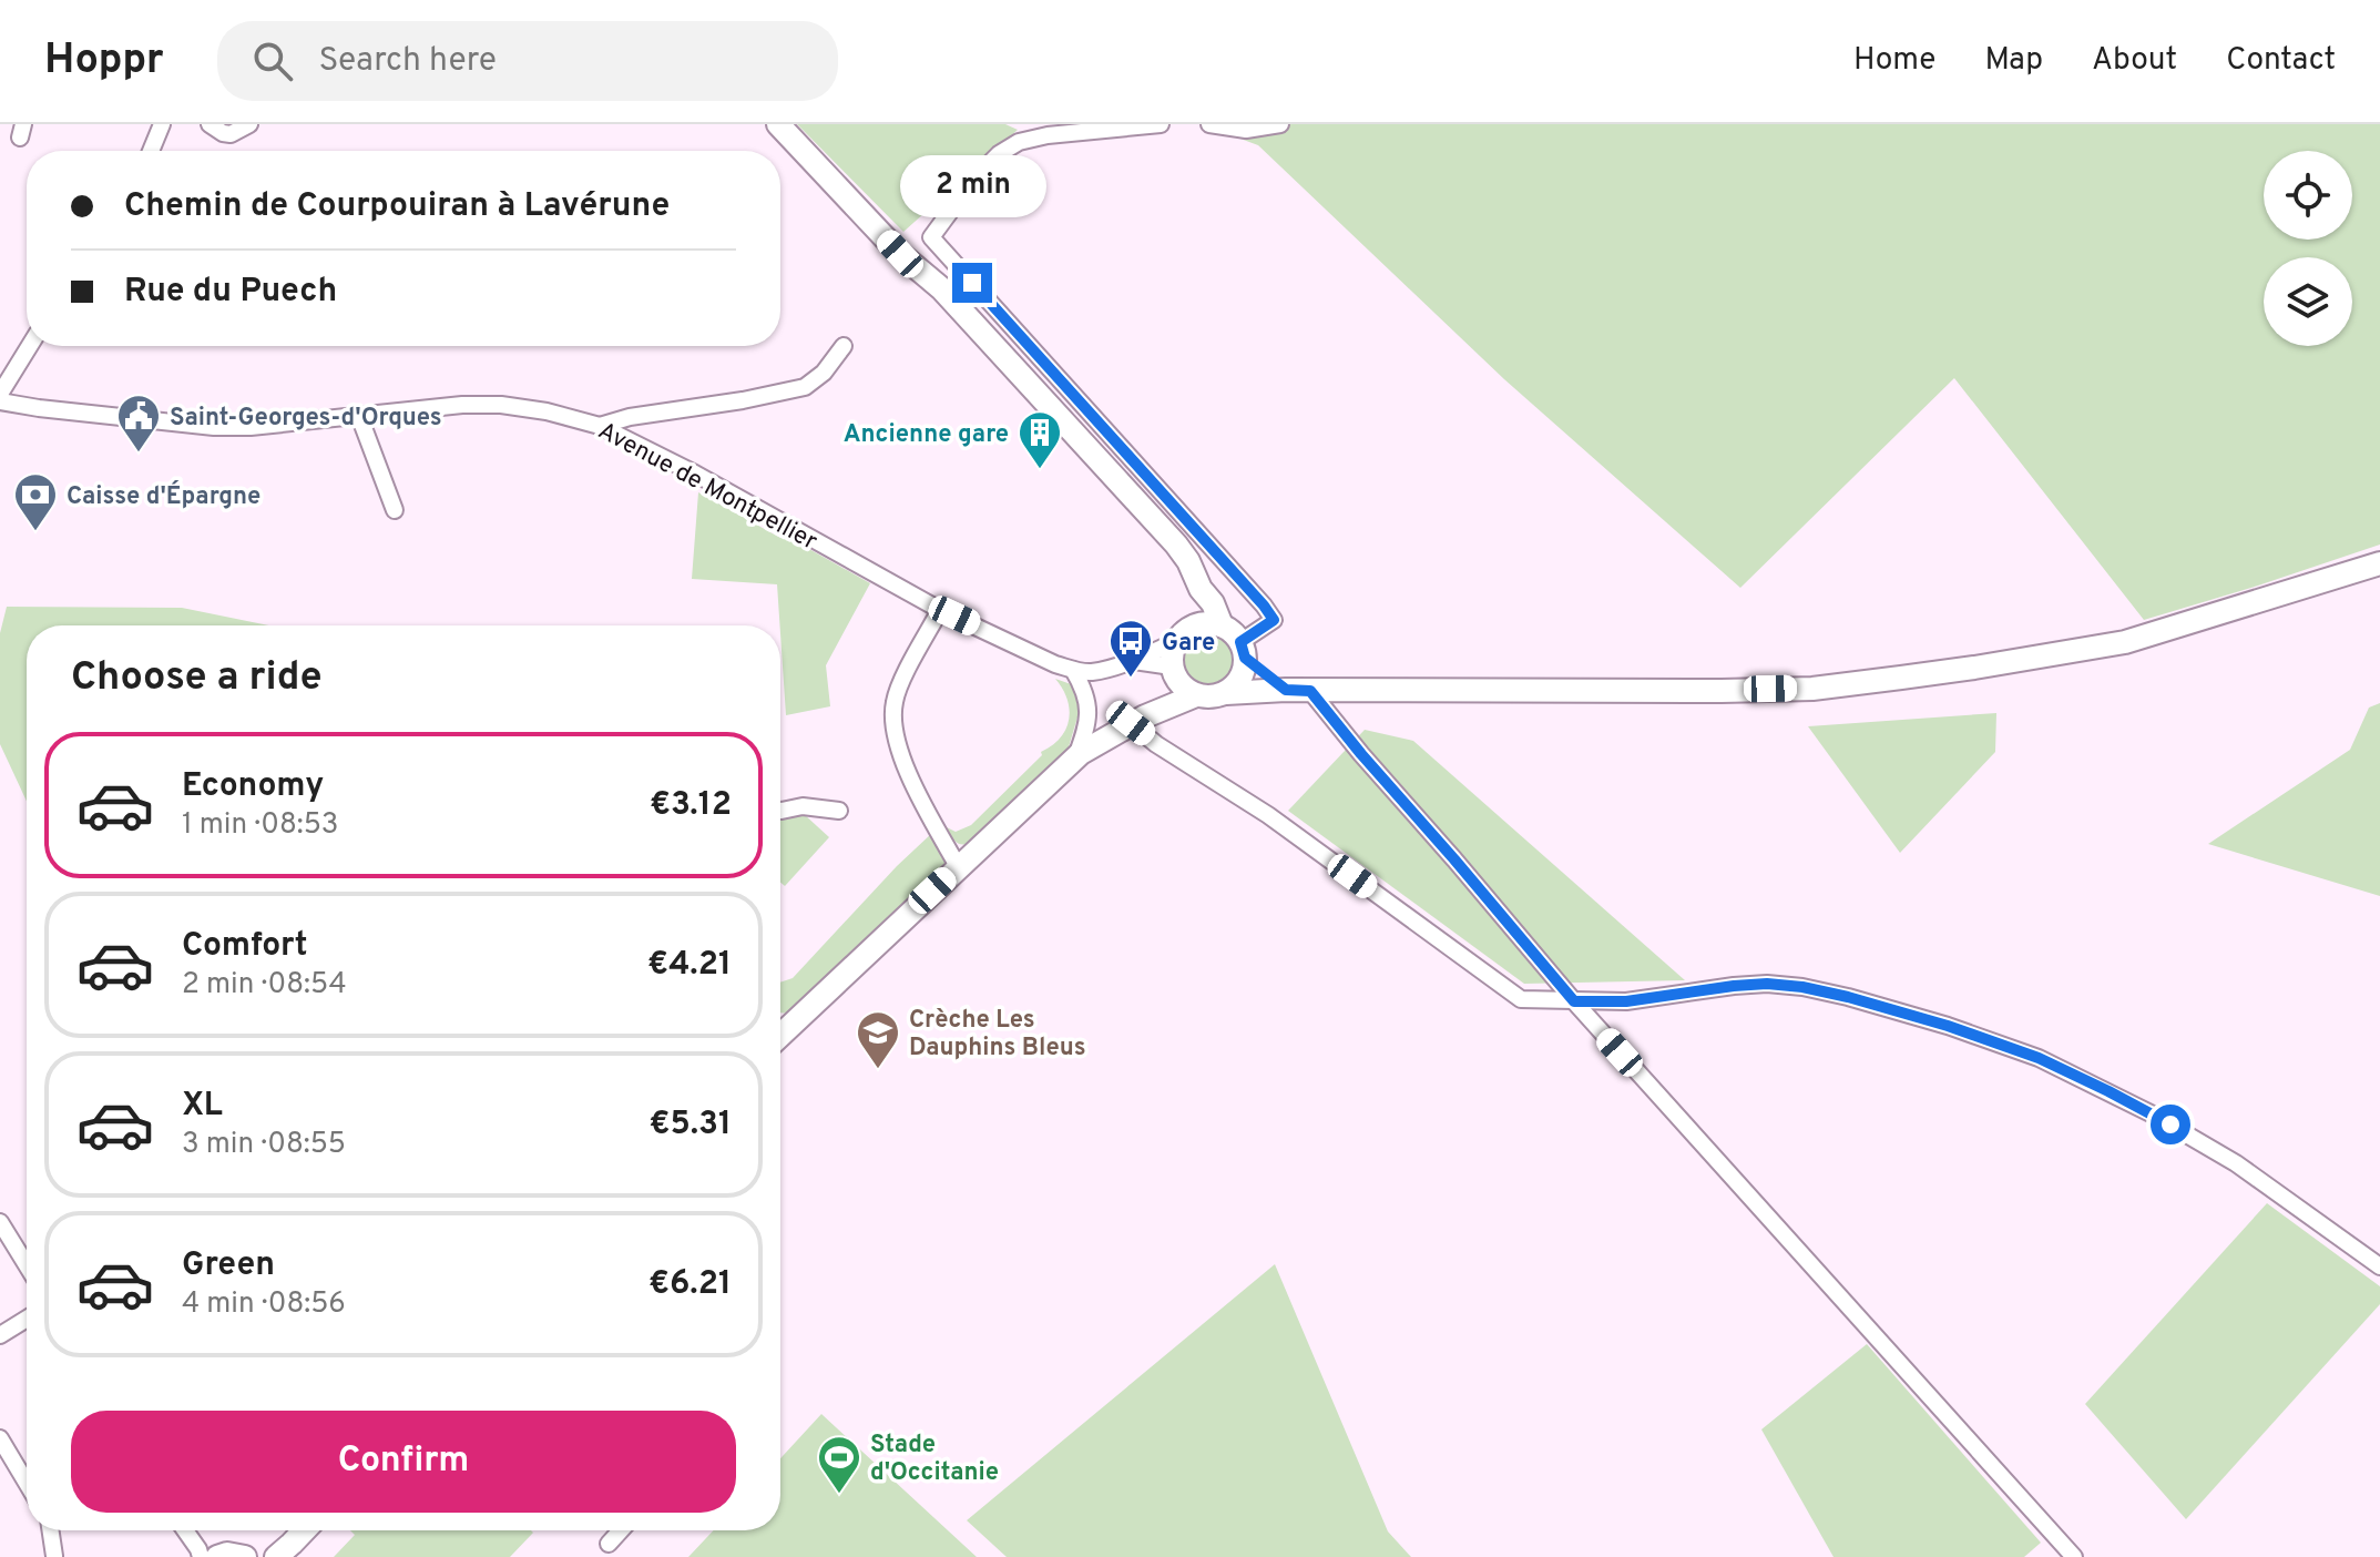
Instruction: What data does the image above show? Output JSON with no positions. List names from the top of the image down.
{
  "streets": {
    "street": ["Avenue de Montpellier"]
  },
  "places": {
    "public building": ["Saint-Georges-d'Orques"],
    "building": ["Ancienne gare"],
    "bank": ["Caisse d'Épargne"],
    "bus stop": ["Gare"],
    "school or university": ["Crèche Les Dauphins Bleus"],
    "sports": ["Stade d'Occitanie"]
  },
  "page": {
    "header": "Hoppr",
    "search": "Search here",
    "nav": [
      "Home",
      "Map",
      "About",
      "Contact"
    ],
    "banner": ["Chemin de Courpouiran à Lavérune", "Rue du Puech"],
    "bubble": "2 min",
    "heading": "Choose a ride",
    "list": [
      {
        "name": "Economy",
        "note": "1 min · 08:53",
        "value": "€3.12"
      },
      {
        "name": "Comfort",
        "note": "2 min · 08:54",
        "value": "€4.21"
      },
      {
        "name": "XL",
        "note": "3 min · 08:55",
        "value": "€5.31"
      },
      {
        "name": "Green",
        "note": "4 min · 08:56",
        "value": "€6.21"
      }
    ],
    "buttons": "Confirm"
  }
}
